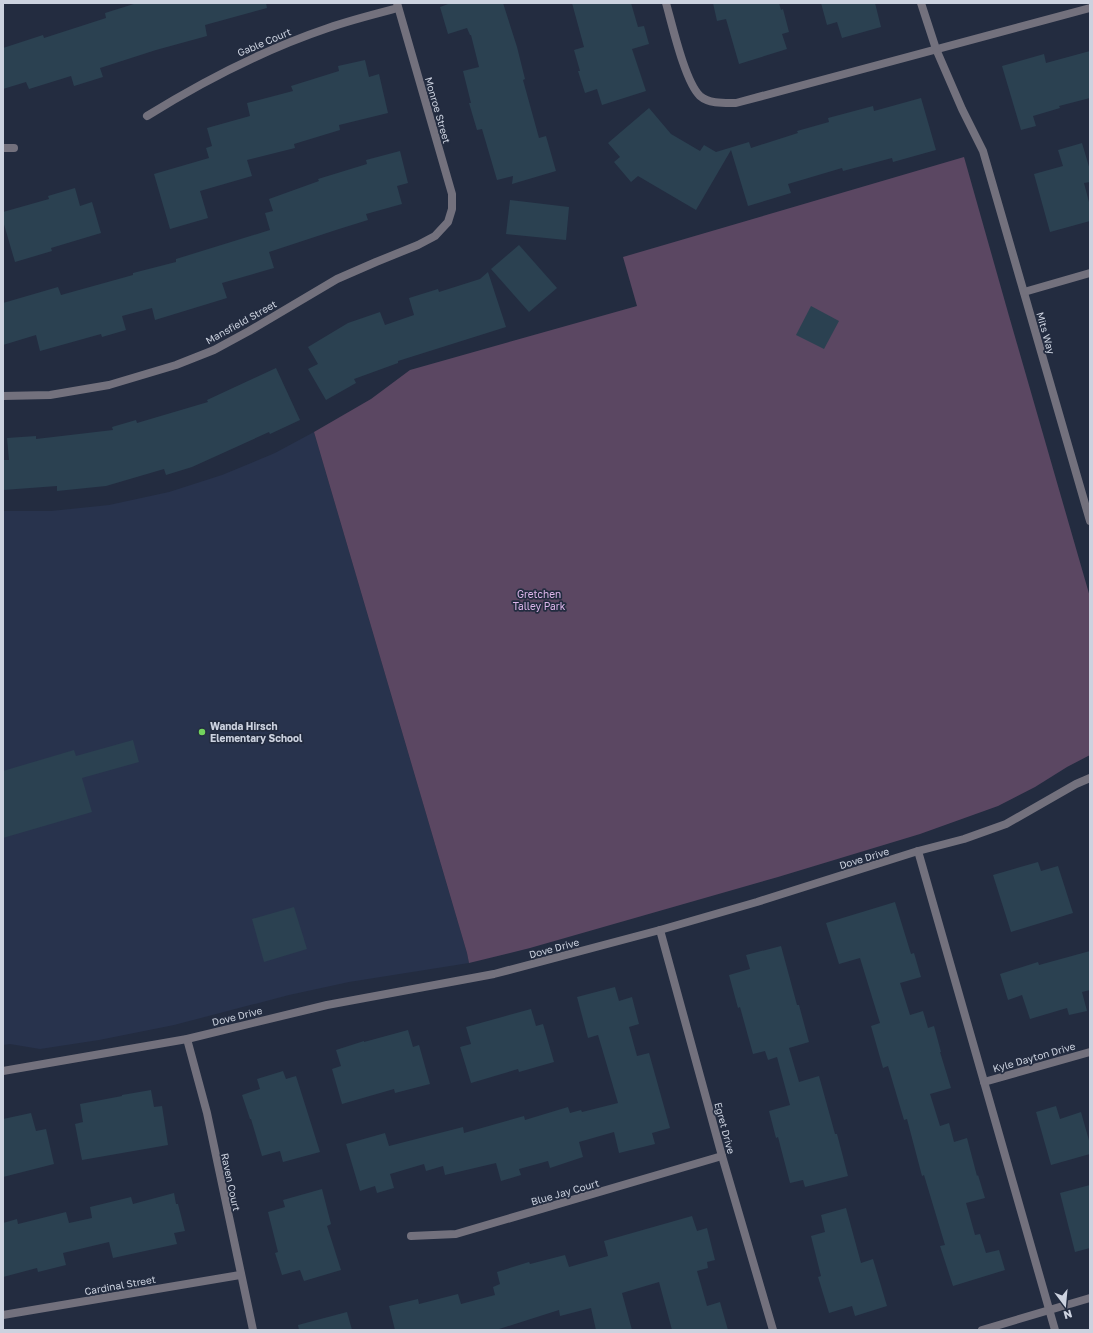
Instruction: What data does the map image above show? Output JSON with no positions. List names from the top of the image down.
{
  "streets": {
    "street": [
      "Gable Court",
      "Monroe Street",
      "Mansfield Street",
      "Mits Way",
      "Dove Drive",
      "Kyle Dayton Drive",
      "Egret Drive",
      "Raven Court",
      "Blue Jay Court",
      "Cardinal Street"
    ]
  },
  "crossings": [
    ["Gable Court", "Monroe Street"],
    ["Monroe Street", "Mansfield Street"],
    ["Dove Drive", "Egret Drive"],
    ["Dove Drive", "Raven Court"],
    ["Egret Drive", "Blue Jay Court"],
    ["Raven Court", "Cardinal Street"]
  ],
  "parks": ["Gretchen Talley Park"],
  "places": ["Wanda Hirsch Elementary School"],
  "north": "bottom"
}
